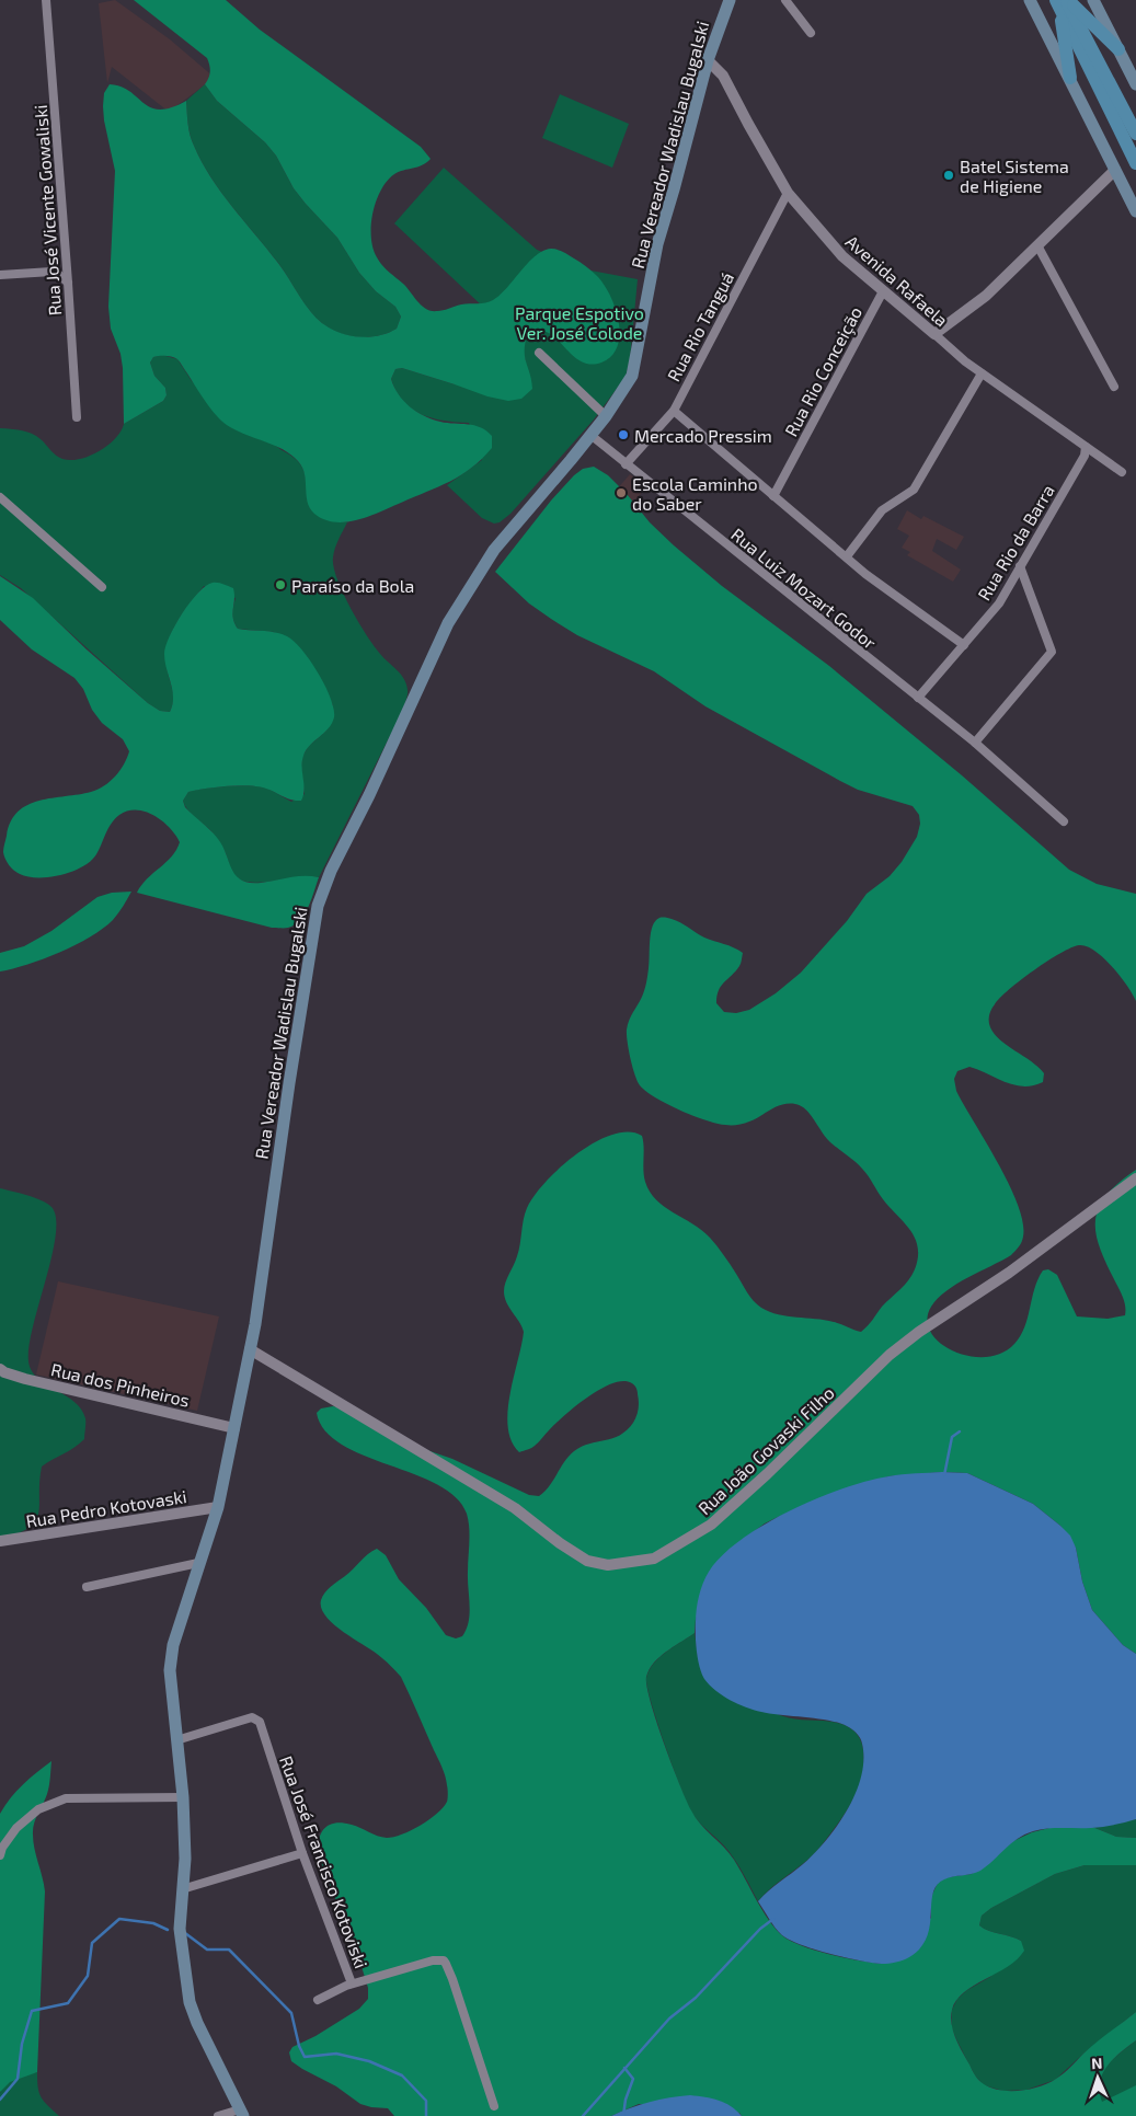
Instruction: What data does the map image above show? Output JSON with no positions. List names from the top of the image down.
{
  "streets": {
    "main road": ["Rua Vereador Wadislau Bugalski"],
    "street": [
      "Rua José Vicente Gowaliski",
      "Avenida Rafaela",
      "Rua Rio Tanguá",
      "Rua Rio Conceição",
      "Rua Rio da Barra",
      "Rua Luiz Mozart Godor",
      "Rua dos Pinheiros",
      "Rua João Govaski Filho",
      "Rua Pedro Kotovaski",
      "Rua José Francisco Kotoviski"
    ]
  },
  "crossings": [
    ["Rua Vereador Wadislau Bugalski", "Avenida Rafaela"],
    ["Rua Vereador Wadislau Bugalski", "Rua Luiz Mozart Godor"],
    ["Rua Vereador Wadislau Bugalski", "Rua dos Pinheiros"],
    ["Rua Vereador Wadislau Bugalski", "Rua João Govaski Filho"],
    ["Rua Vereador Wadislau Bugalski", "Rua Pedro Kotovaski"],
    ["Rua Vereador Wadislau Bugalski", "Rua José Francisco Kotoviski"],
    ["Avenida Rafaela", "Rua Rio Tanguá"],
    ["Avenida Rafaela", "Rua Rio Conceição"],
    ["Avenida Rafaela", "Rua Rio da Barra"],
    ["Rua Rio Tanguá", "Rua Luiz Mozart Godor"],
    ["Rua Rio da Barra", "Rua Luiz Mozart Godor"]
  ],
  "parks": ["Parque Espotivo Ver. José Colode"],
  "places": [
    "Batel Sistema de Higiene",
    "Mercado Pressim",
    "Escola Caminho do Saber",
    "Paraíso da Bola"
  ],
  "north": "top"
}
